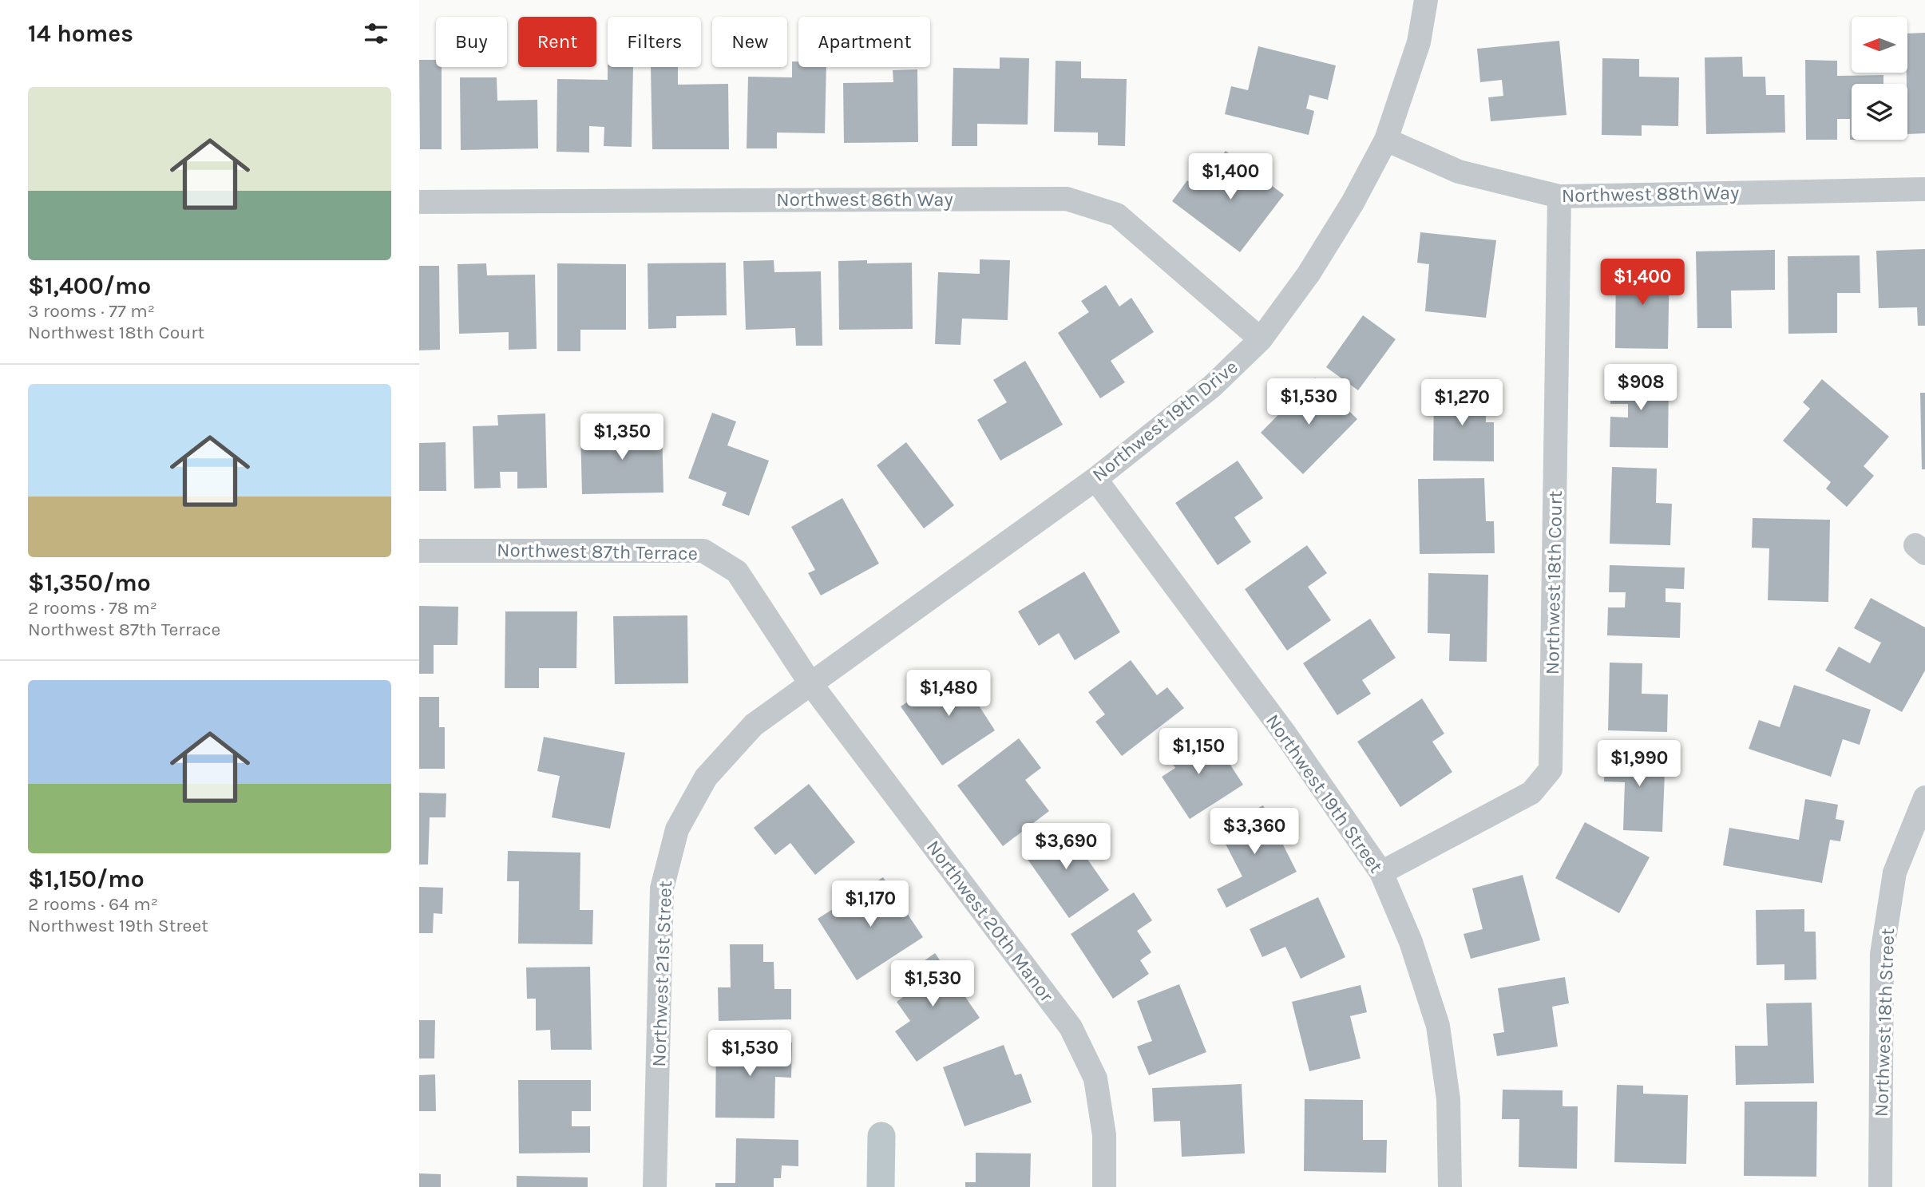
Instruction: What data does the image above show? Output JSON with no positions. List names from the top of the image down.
{
  "streets": {
    "street": [
      "Northwest 88th Way",
      "Northwest 86th Way",
      "Northwest 19th Drive",
      "Northwest 87th Terrace",
      "Northwest 18th Court",
      "Northwest 19th Street",
      "Northwest 20th Manor",
      "Northwest 21st Street",
      "Northwest 18th Street"
    ]
  },
  "crossings": [
    ["Northwest 88th Way", "Northwest 19th Drive"],
    ["Northwest 88th Way", "Northwest 18th Court"],
    ["Northwest 86th Way", "Northwest 19th Drive"],
    ["Northwest 19th Drive", "Northwest 87th Terrace"],
    ["Northwest 19th Drive", "Northwest 19th Street"],
    ["Northwest 19th Drive", "Northwest 20th Manor"],
    ["Northwest 19th Drive", "Northwest 21st Street"],
    ["Northwest 87th Terrace", "Northwest 20th Manor"],
    ["Northwest 87th Terrace", "Northwest 21st Street"],
    ["Northwest 18th Court", "Northwest 19th Street"],
    ["Northwest 20th Manor", "Northwest 21st Street"]
  ],
  "north": "left",
  "page": {
    "heading": "14 homes",
    "chip": [
      "Buy",
      "Rent",
      "Filters",
      "New",
      "Apartment"
    ],
    "list": [
      {
        "name": "$1,400/mo",
        "note": "3 rooms · 77 m² · Northwest 18th Court"
      },
      {
        "name": "$1,350/mo",
        "note": "2 rooms · 78 m² · Northwest 87th Terrace"
      },
      {
        "name": "$1,150/mo",
        "note": "2 rooms · 64 m² · Northwest 19th Street"
      }
    ],
    "price": [
      "$1,400",
      "$1,400",
      "$908",
      "$1,530",
      "$1,270",
      "$1,350",
      "$1,480",
      "$1,150",
      "$1,990",
      "$3,360",
      "$3,690",
      "$1,170",
      "$1,530",
      "$1,530"
    ]
  }
}
